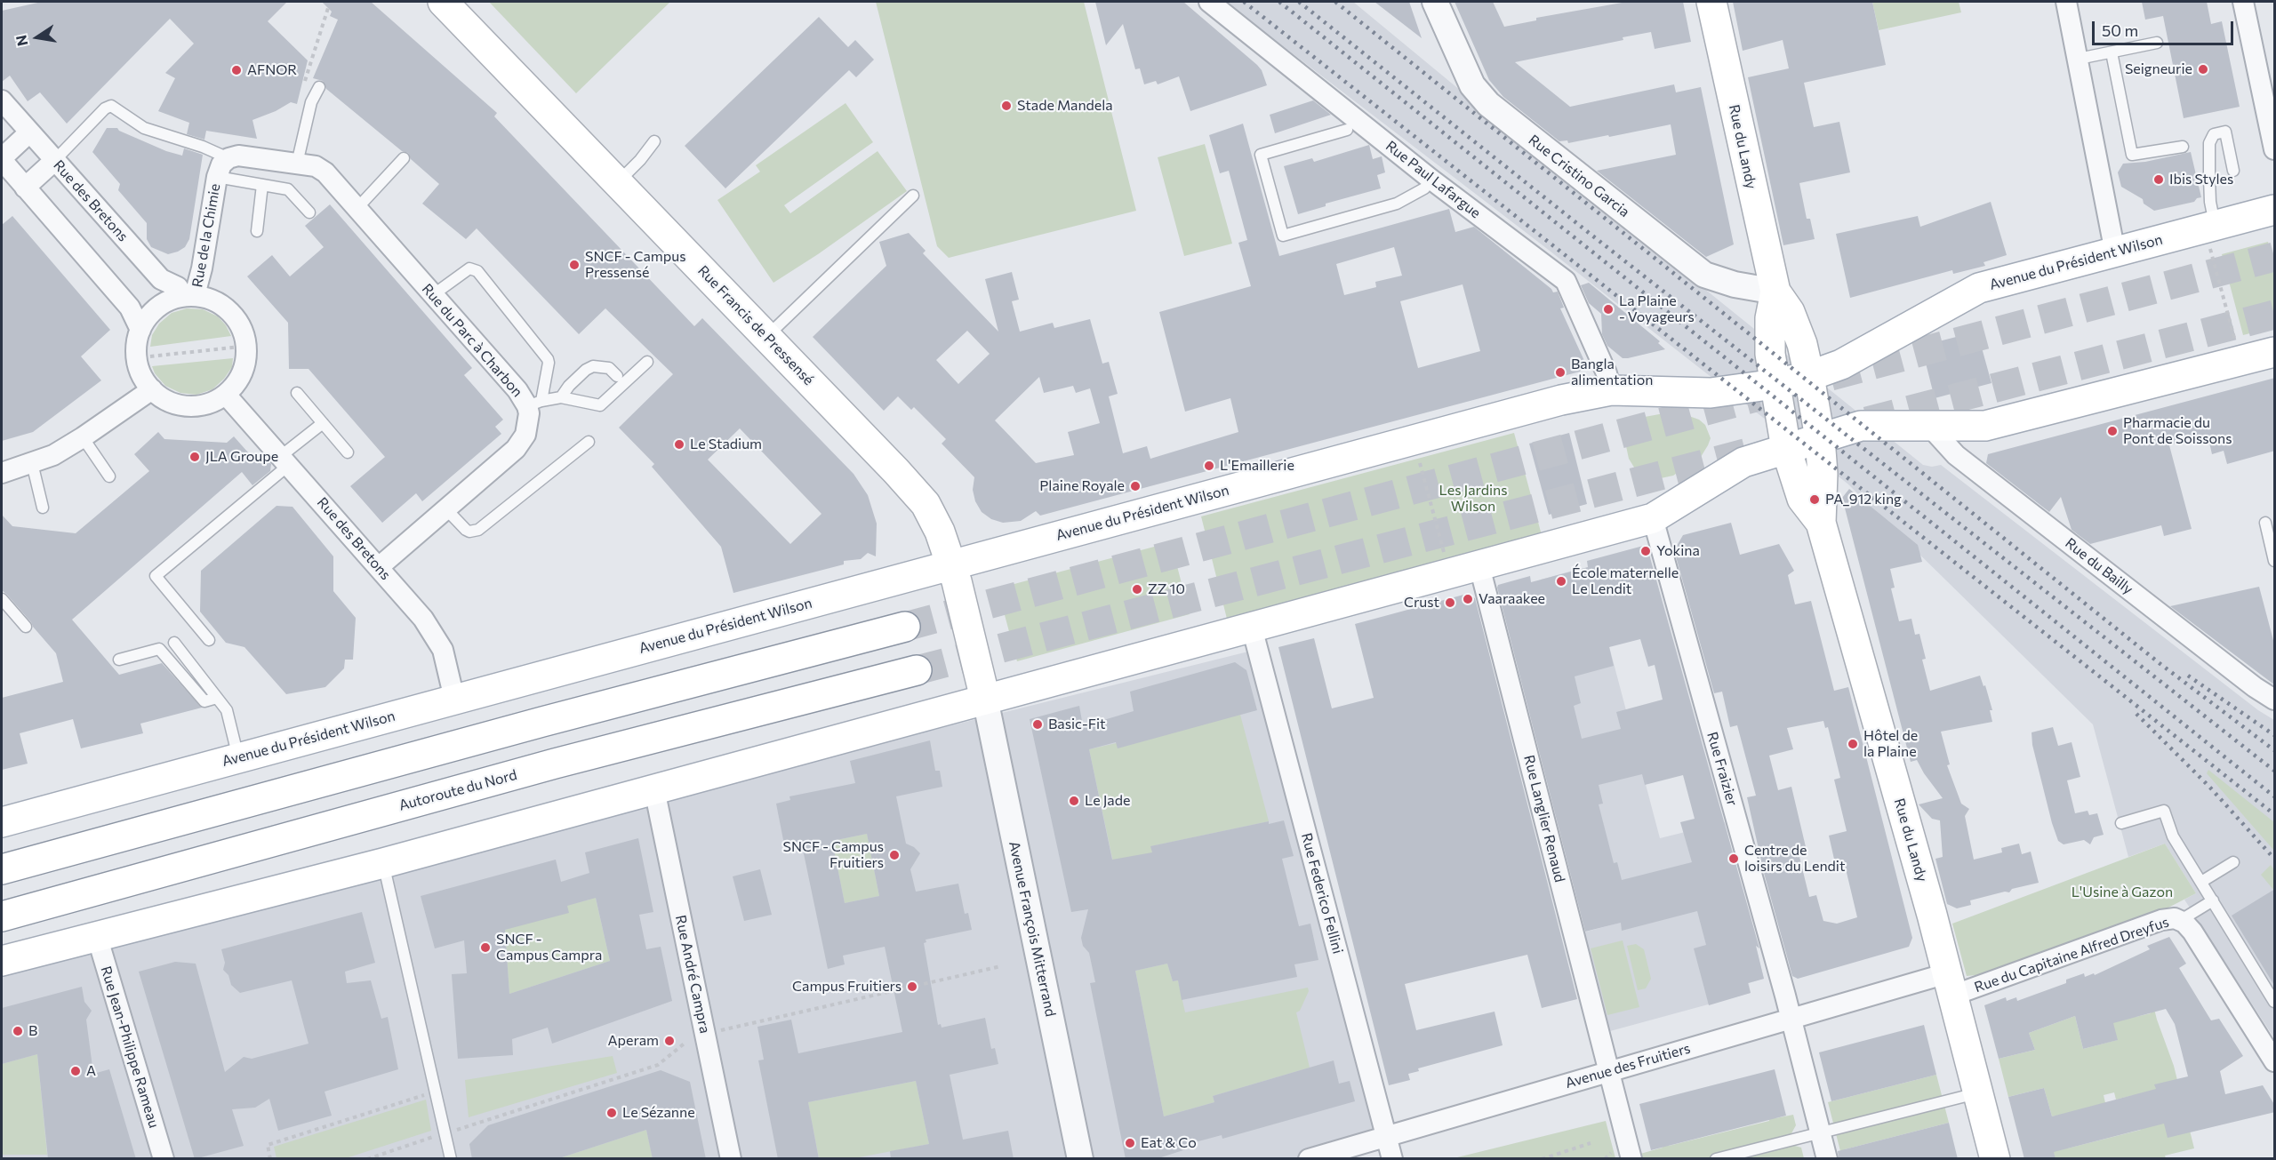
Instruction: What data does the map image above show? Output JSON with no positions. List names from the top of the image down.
{
  "streets": {
    "main road": [
      "Rue du Landy",
      "Avenue du Président Wilson",
      "Rue Francis de Pressensé",
      "Autoroute du Nord"
    ],
    "street": [
      "Rue Cristino Garcia",
      "Rue Paul Lafargue",
      "Rue des Bretons",
      "Rue de la Chimie",
      "Rue du Parc à Charbon",
      "Rue du Bailly",
      "Rue Fraizier",
      "Rue Langlier Renaud",
      "Rue Federico Fellini",
      "Avenue François Mitterrand",
      "Rue du Capitaine Alfred Dreyfus",
      "Rue André Campra",
      "Rue Jean-Philippe Rameau",
      "Avenue des Fruitiers"
    ]
  },
  "crossings": [
    ["Rue du Landy", "Rue Cristino Garcia"],
    ["Rue du Landy", "Avenue du Président Wilson"],
    ["Rue du Landy", "Rue du Capitaine Alfred Dreyfus"],
    ["Rue du Landy", "Avenue des Fruitiers"],
    ["Rue Paul Lafargue", "Avenue du Président Wilson"],
    ["Rue des Bretons", "Rue de la Chimie"],
    ["Rue des Bretons", "Avenue du Président Wilson"],
    ["Rue des Bretons", "Rue du Parc à Charbon"],
    ["Rue de la Chimie", "Rue du Parc à Charbon"],
    ["Avenue du Président Wilson", "Rue Francis de Pressensé"],
    ["Rue Francis de Pressensé", "Avenue François Mitterrand"],
    ["Rue Fraizier", "Avenue des Fruitiers"],
    ["Rue Langlier Renaud", "Avenue des Fruitiers"],
    ["Rue Federico Fellini", "Avenue des Fruitiers"],
    ["Rue du Capitaine Alfred Dreyfus", "Avenue des Fruitiers"]
  ],
  "parks": ["Les Jardins Wilson", "L'Usine à Gazon"],
  "places": [
    "Seigneurie",
    "AFNOR",
    "Stade Mandela",
    "Ibis Styles",
    "SNCF - Campus Pressensé",
    "La Plaine - Voyageurs",
    "Bangla alimentation",
    "Pharmacie du Pont de Soissons",
    "Le Stadium",
    "JLA Groupe",
    "L'Emaillerie",
    "Plaine Royale",
    "PA_912 king",
    "Yokina",
    "École maternelle Le Lendit",
    "ZZ 10",
    "Vaaraakee",
    "Crust",
    "Basic-Fit",
    "Hôtel de la Plaine",
    "Le Jade",
    "SNCF - Campus Fruitiers",
    "Centre de loisirs du Lendit",
    "SNCF - Campus Campra",
    "Campus Fruitiers",
    "B",
    "Aperam",
    "A",
    "Le Sézanne",
    "Eat & Co"
  ],
  "scale_bar": "50 m",
  "north": "left"
}
